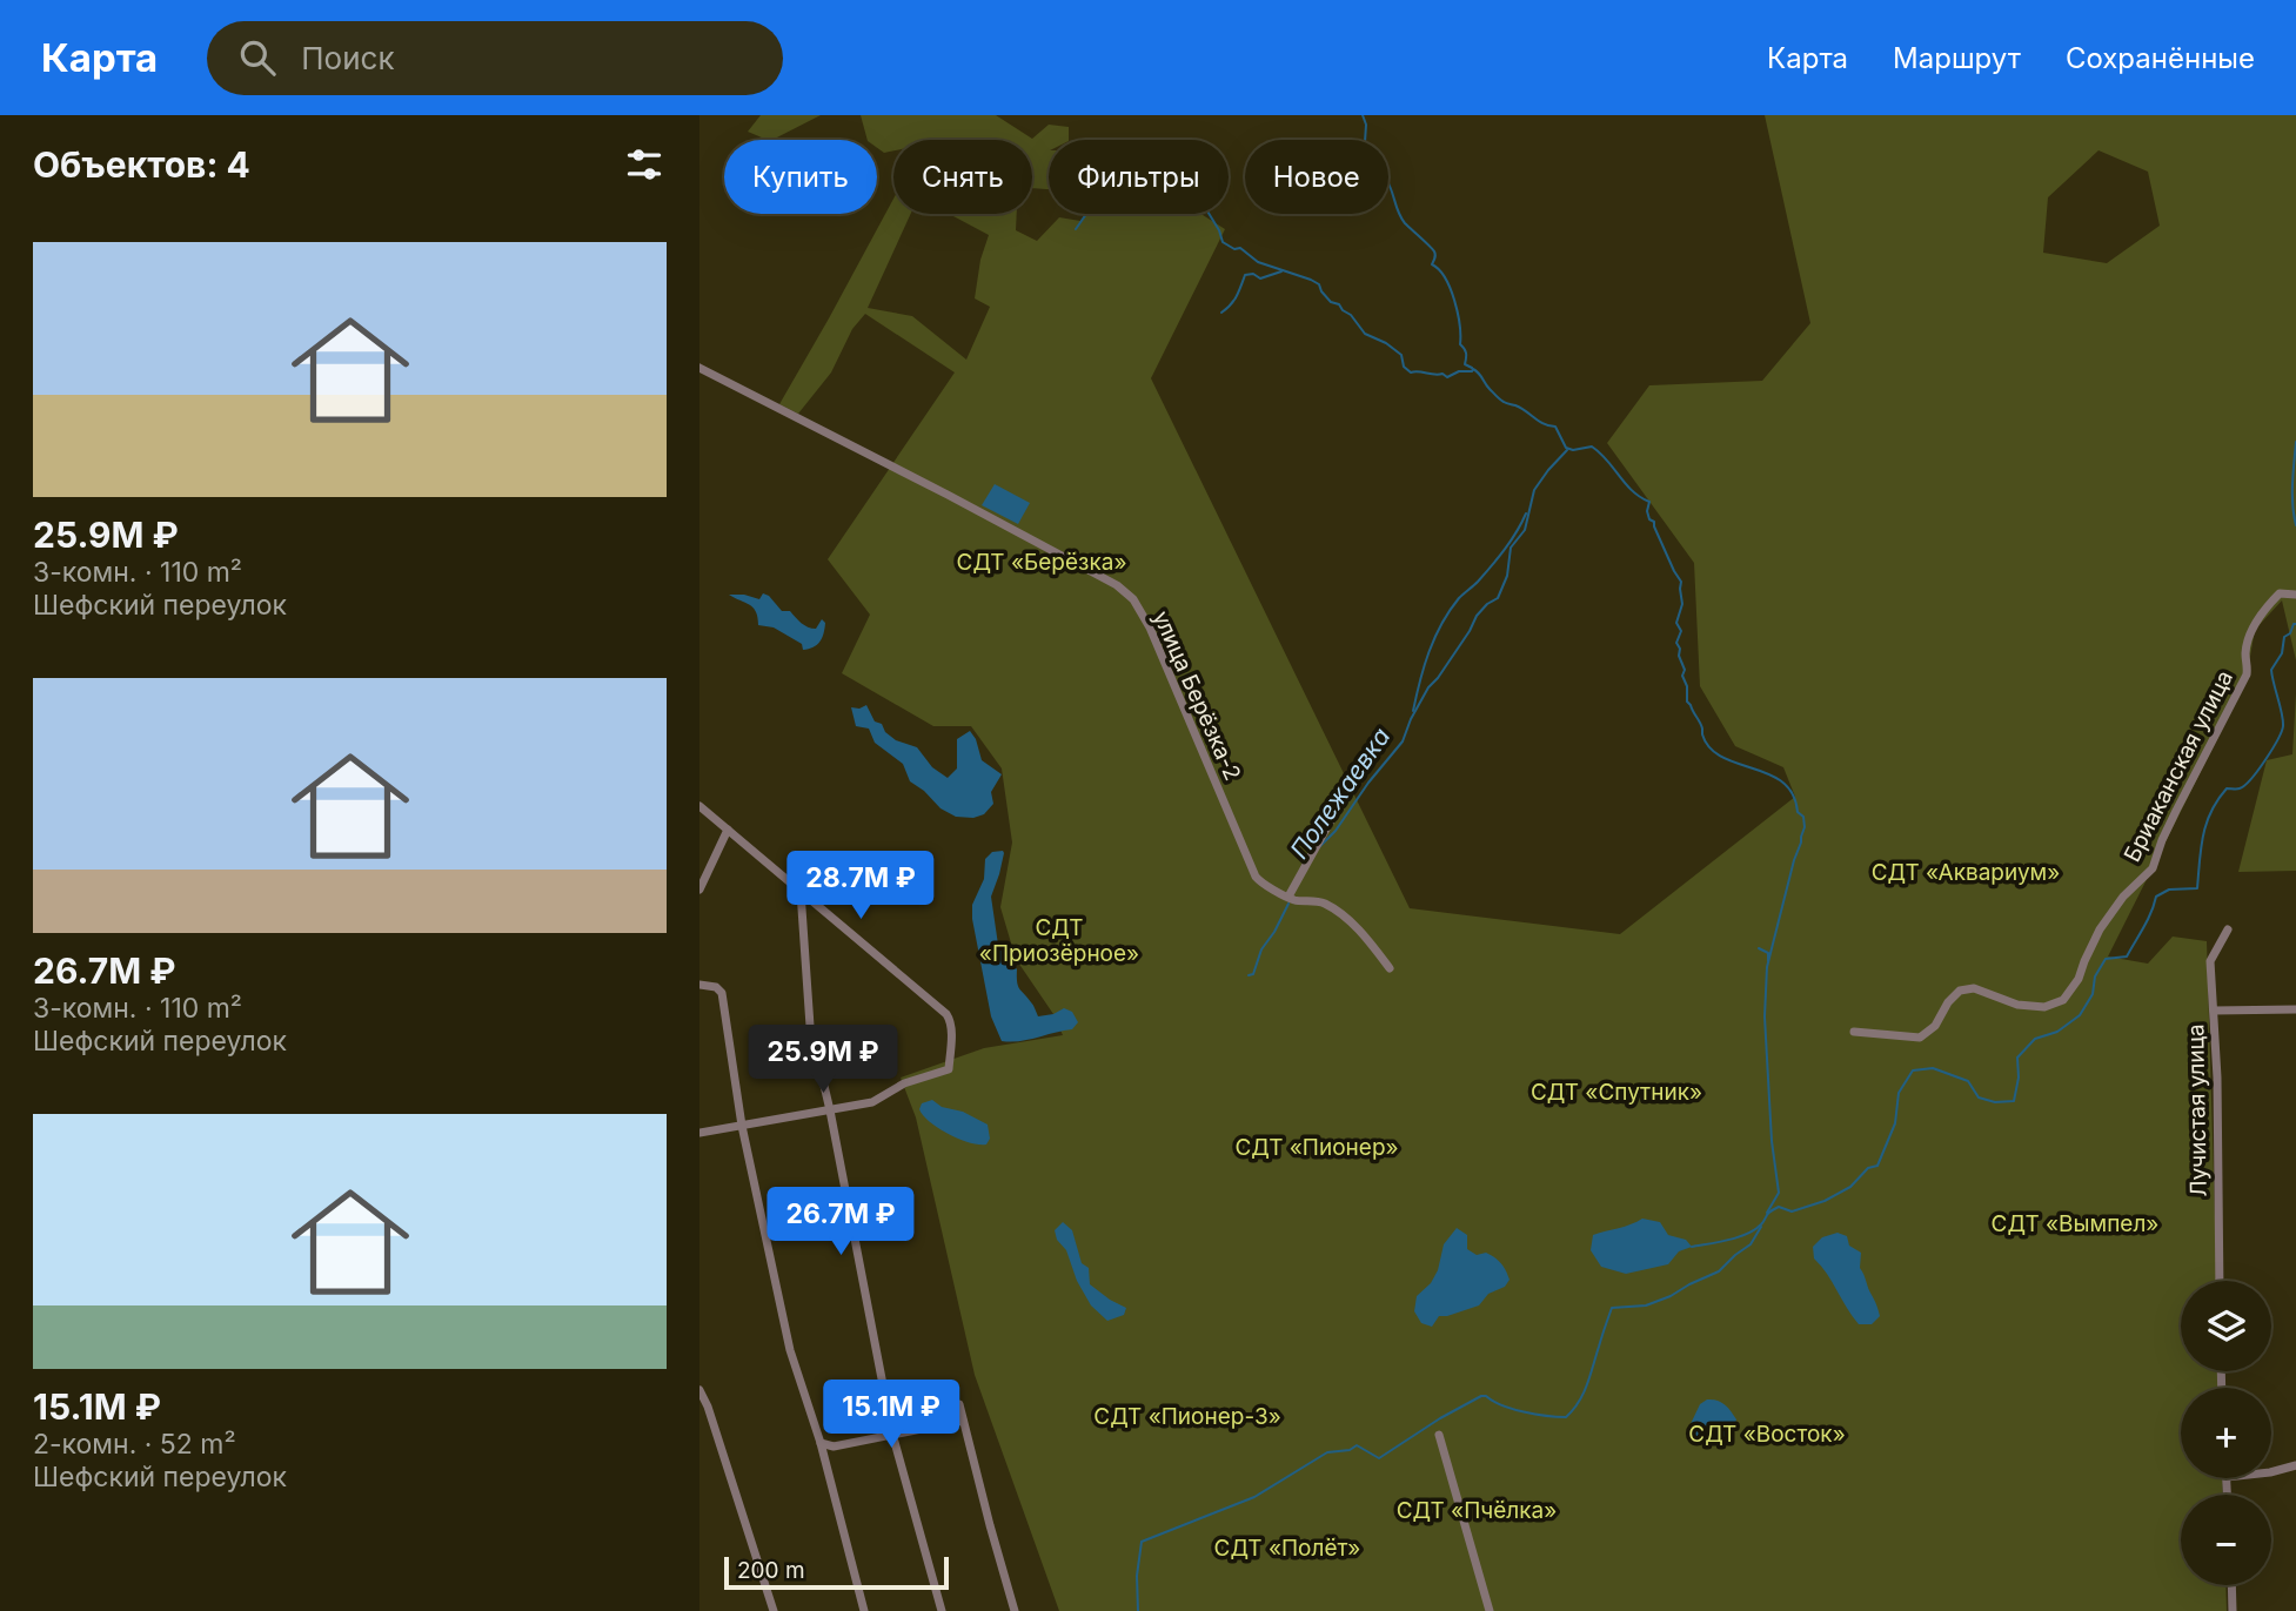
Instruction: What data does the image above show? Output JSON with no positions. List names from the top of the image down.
{
  "streets": {
    "street": ["улица Берёзка-2", "Бриаканская улица", "Лучистая улица"]
  },
  "water": ["Полежаевка"],
  "parks": [
    "СДТ «Берёзка»",
    "СДТ «Аквариум»",
    "СДТ «Приозёрное»",
    "СДТ «Спутник»",
    "СДТ «Пионер»",
    "СДТ «Вымпел»",
    "СДТ «Пионер-3»",
    "СДТ «Восток»",
    "СДТ «Пчёлка»",
    "СДТ «Полёт»"
  ],
  "scale_bar": "200 m",
  "page": {
    "header": "Карта",
    "search": "Поиск",
    "nav": ["Карта", "Маршрут", "Сохранённые"],
    "heading": "Объектов: 4",
    "chip": [
      "Купить",
      "Снять",
      "Фильтры",
      "Новое"
    ],
    "list": [
      {
        "name": "25.9M ₽",
        "note": "3-комн. · 110 m² · Шефский переулок"
      },
      {
        "name": "26.7M ₽",
        "note": "3-комн. · 110 m² · Шефский переулок"
      },
      {
        "name": "15.1M ₽",
        "note": "2-комн. · 52 m² · Шефский переулок"
      }
    ],
    "price": [
      "28.7M ₽",
      "25.9M ₽",
      "26.7M ₽",
      "15.1M ₽"
    ],
    "map_buttons": ["+", "−"],
    "scale": "200 m"
  }
}
